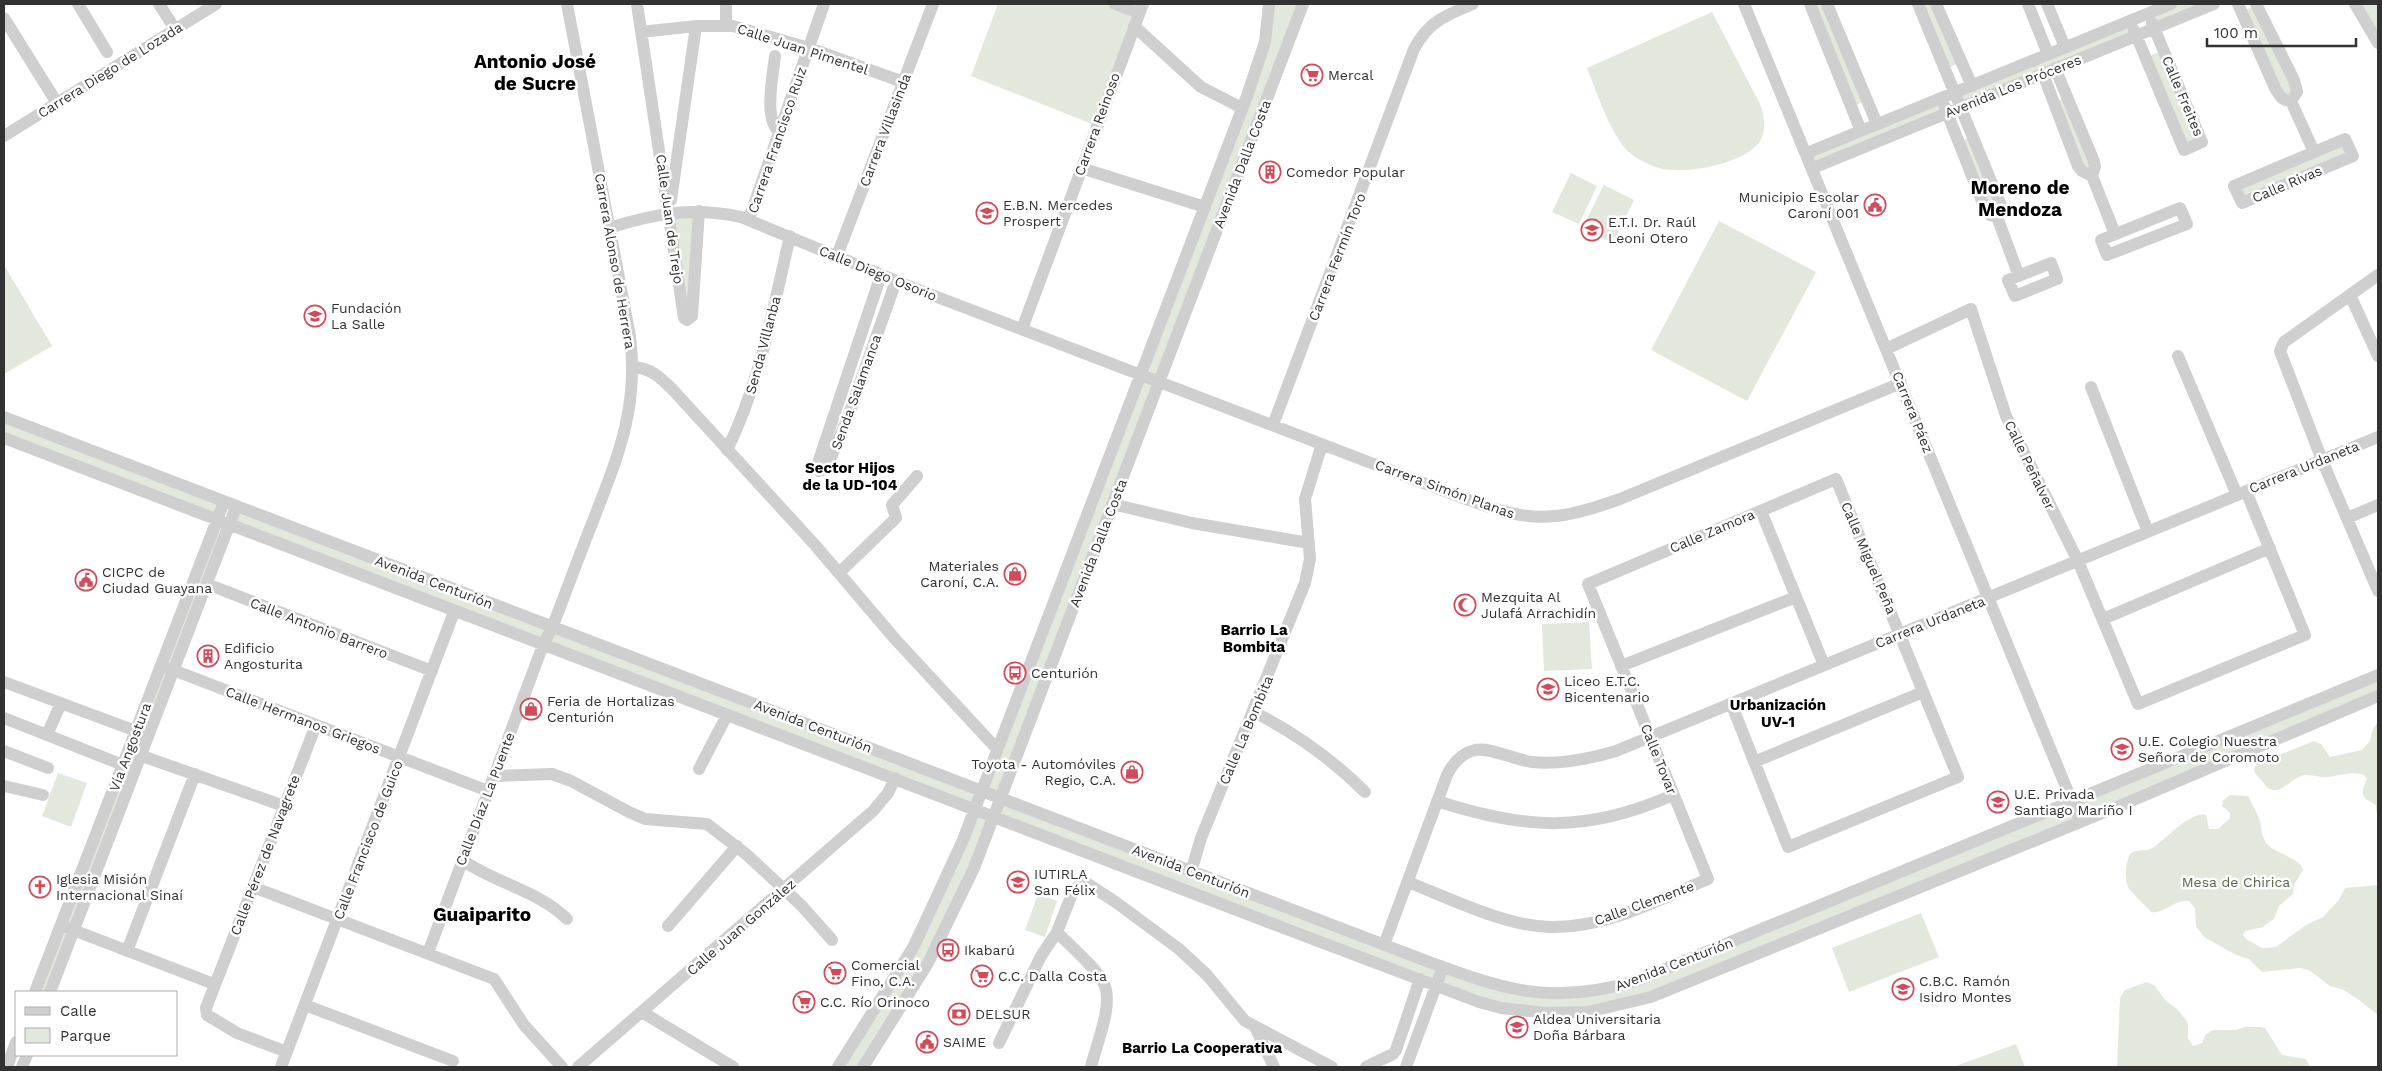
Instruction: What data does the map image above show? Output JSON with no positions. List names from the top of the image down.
{
  "streets": {
    "street": [
      "Calle Juan Pimentel",
      "Carrera Diego de Lozada",
      "Avenida Los Próceres",
      "Calle Freites",
      "Carrera Reinoso",
      "Carrera Villasinda",
      "Carrera Francisco Ruiz",
      "Avenida Dalla Costa",
      "Calle Rivas",
      "Calle Juan de Trejo",
      "Carrera Fermín Toro",
      "Carrera Alonso de Herrera",
      "Calle Diego Osorio",
      "Senda Villanba",
      "Senda Salamanca",
      "Carrera Páez",
      "Calle Peñalver",
      "Carrera Urdaneta",
      "Carrera Simón Planas",
      "Calle Zamora",
      "Calle Miguel Peña",
      "Avenida Centurión",
      "Calle Antonio Barrero",
      "Calle Hermanos Griegos",
      "Calle La Bombita",
      "Vía Angostura",
      "Calle Tovar",
      "Calle Díaz La Puente",
      "Calle Francisco de Guico",
      "Calle Pérez de Navagrete",
      "Calle Clemente",
      "Calle Juan González"
    ]
  },
  "crossings": [
    ["Calle Juan Pimentel", "Carrera Villasinda"],
    ["Calle Juan Pimentel", "Carrera Francisco Ruiz"],
    ["Calle Juan Pimentel", "Calle Juan de Trejo"],
    ["Avenida Los Próceres", "Calle Freites"],
    ["Avenida Los Próceres", "Carrera Páez"],
    ["Carrera Reinoso", "Calle Diego Osorio"],
    ["Carrera Villasinda", "Calle Diego Osorio"],
    ["Carrera Francisco Ruiz", "Calle Diego Osorio"],
    ["Avenida Dalla Costa", "Calle Diego Osorio"],
    ["Avenida Dalla Costa", "Carrera Simón Planas"],
    ["Avenida Dalla Costa", "Avenida Centurión"],
    ["Calle Juan de Trejo", "Calle Diego Osorio"],
    ["Carrera Fermín Toro", "Carrera Simón Planas"],
    ["Carrera Alonso de Herrera", "Calle Diego Osorio"],
    ["Carrera Alonso de Herrera", "Avenida Centurión"],
    ["Carrera Alonso de Herrera", "Calle Díaz La Puente"],
    ["Calle Diego Osorio", "Senda Villanba"],
    ["Calle Diego Osorio", "Senda Salamanca"],
    ["Calle Diego Osorio", "Carrera Simón Planas"],
    ["Carrera Páez", "Calle Peñalver"],
    ["Carrera Páez", "Carrera Urdaneta"],
    ["Carrera Páez", "Carrera Simón Planas"],
    ["Carrera Páez", "Avenida Centurión"],
    ["Calle Peñalver", "Carrera Urdaneta"],
    ["Carrera Urdaneta", "Calle Miguel Peña"],
    ["Carrera Urdaneta", "Calle Tovar"],
    ["Carrera Simón Planas", "Calle La Bombita"],
    ["Calle Zamora", "Calle Miguel Peña"],
    ["Calle Zamora", "Calle Tovar"],
    ["Avenida Centurión", "Calle La Bombita"],
    ["Avenida Centurión", "Vía Angostura"],
    ["Avenida Centurión", "Calle Díaz La Puente"],
    ["Avenida Centurión", "Calle Francisco de Guico"],
    ["Avenida Centurión", "Calle Juan González"],
    ["Calle Antonio Barrero", "Vía Angostura"],
    ["Calle Antonio Barrero", "Calle Francisco de Guico"],
    ["Calle Hermanos Griegos", "Vía Angostura"],
    ["Calle Hermanos Griegos", "Calle Díaz La Puente"],
    ["Calle Hermanos Griegos", "Calle Francisco de Guico"],
    ["Calle Hermanos Griegos", "Calle Pérez de Navagrete"],
    ["Calle Tovar", "Calle Clemente"],
    ["Calle Francisco de Guico", "Calle Pérez de Navagrete"]
  ],
  "districts": [
    "Antonio José de Sucre",
    "Moreno de Mendoza",
    "Sector Hijos de la UD-104",
    "Barrio La Bombita",
    "Urbanización UV-1",
    "Guaiparito",
    "Barrio La Cooperativa"
  ],
  "parks": ["Mesa de Chirica"],
  "places": {
    "supermarket": [
      "Mercal",
      "Comercial Fino, C.A.",
      "C.C. Dalla Costa",
      "C.C. Río Orinoco"
    ],
    "building": ["Comedor Popular", "Edificio Angosturita"],
    "public building": ["Municipio Escolar Caroní 001", "CICPC de Ciudad Guayana", "SAIME"],
    "school or university": [
      "E.B.N. Mercedes Prospert",
      "E.T.I. Dr. Raúl Leoni Otero",
      "Fundación La Salle",
      "Liceo E.T.C. Bicentenario",
      "U.E. Colegio Nuestra Señora de Coromoto",
      "U.E. Privada Santiago Mariño I",
      "IUTIRLA San Félix",
      "C.B.C. Ramón Isidro Montes",
      "Aldea Universitaria Doña Bárbara"
    ],
    "shop": ["Materiales Caroní, C.A.", "Feria de Hortalizas Centurión", "Toyota - Automóviles Regio, C.A."],
    "mosque": ["Mezquita Al Julafá Arrachidín"],
    "bus stop": ["Centurión", "Ikabarú"],
    "church": ["Iglesia Misión Internacional Sinaí"],
    "bank": ["DELSUR"]
  },
  "legend": ["Calle", "Parque"],
  "scale_bar": "100 m"
}
